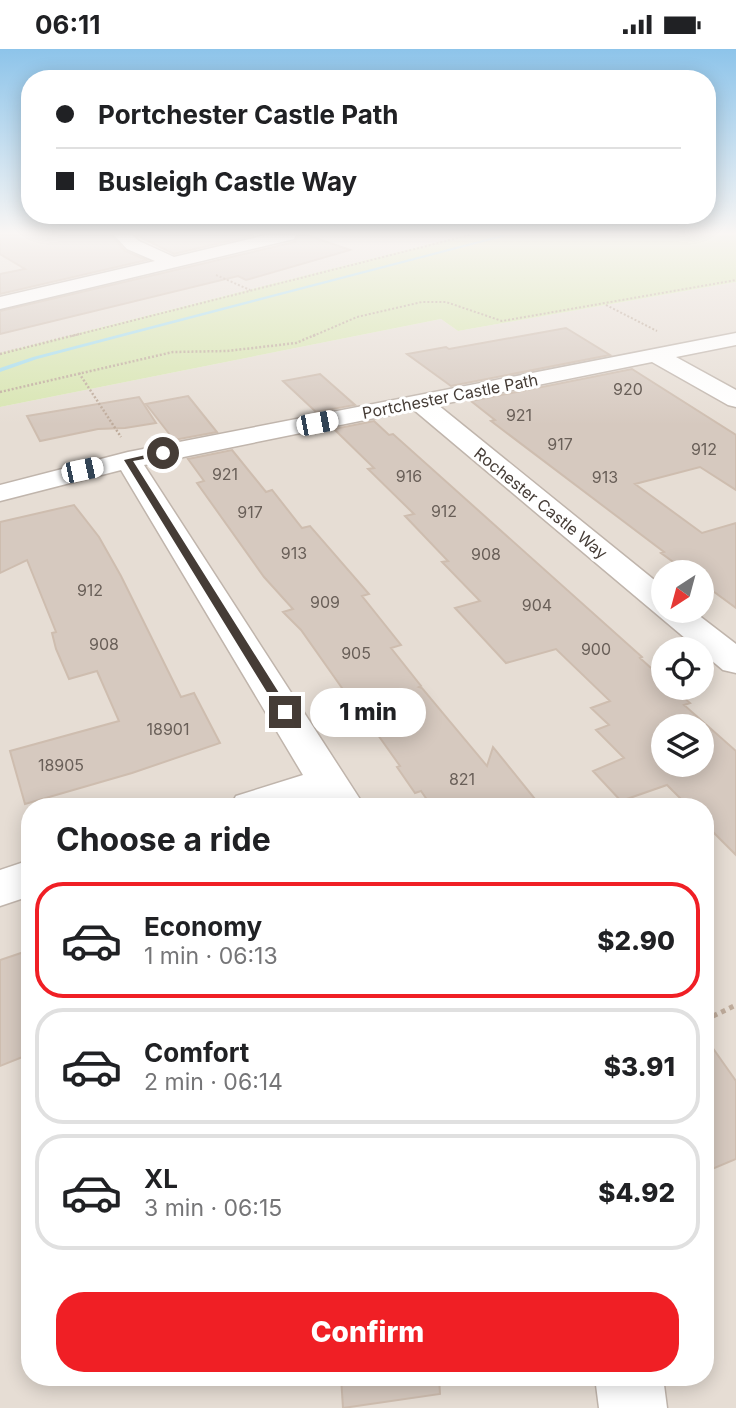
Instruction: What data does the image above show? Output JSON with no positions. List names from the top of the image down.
{
  "streets": {
    "street": ["Portchester Castle Path", "Rochester Castle Way"]
  },
  "crossings": [
    ["Portchester Castle Path", "Rochester Castle Way"]
  ],
  "house_numbers": [
    "920",
    "921",
    "917",
    "912",
    "921",
    "916",
    "913",
    "912",
    "917",
    "913",
    "908",
    "912",
    "909",
    "904",
    "908",
    "900",
    "905",
    "18901",
    "18905",
    "821"
  ],
  "north": "bottom left",
  "page": {
    "status": "06:11",
    "banner": ["Portchester Castle Path", "Busleigh Castle Way"],
    "bubble": "1 min",
    "heading": "Choose a ride",
    "list": [
      {
        "name": "Economy",
        "note": "1 min · 06:13",
        "value": "$2.90"
      },
      {
        "name": "Comfort",
        "note": "2 min · 06:14",
        "value": "$3.91"
      },
      {
        "name": "XL",
        "note": "3 min · 06:15",
        "value": "$4.92"
      }
    ],
    "buttons": "Confirm"
  }
}
